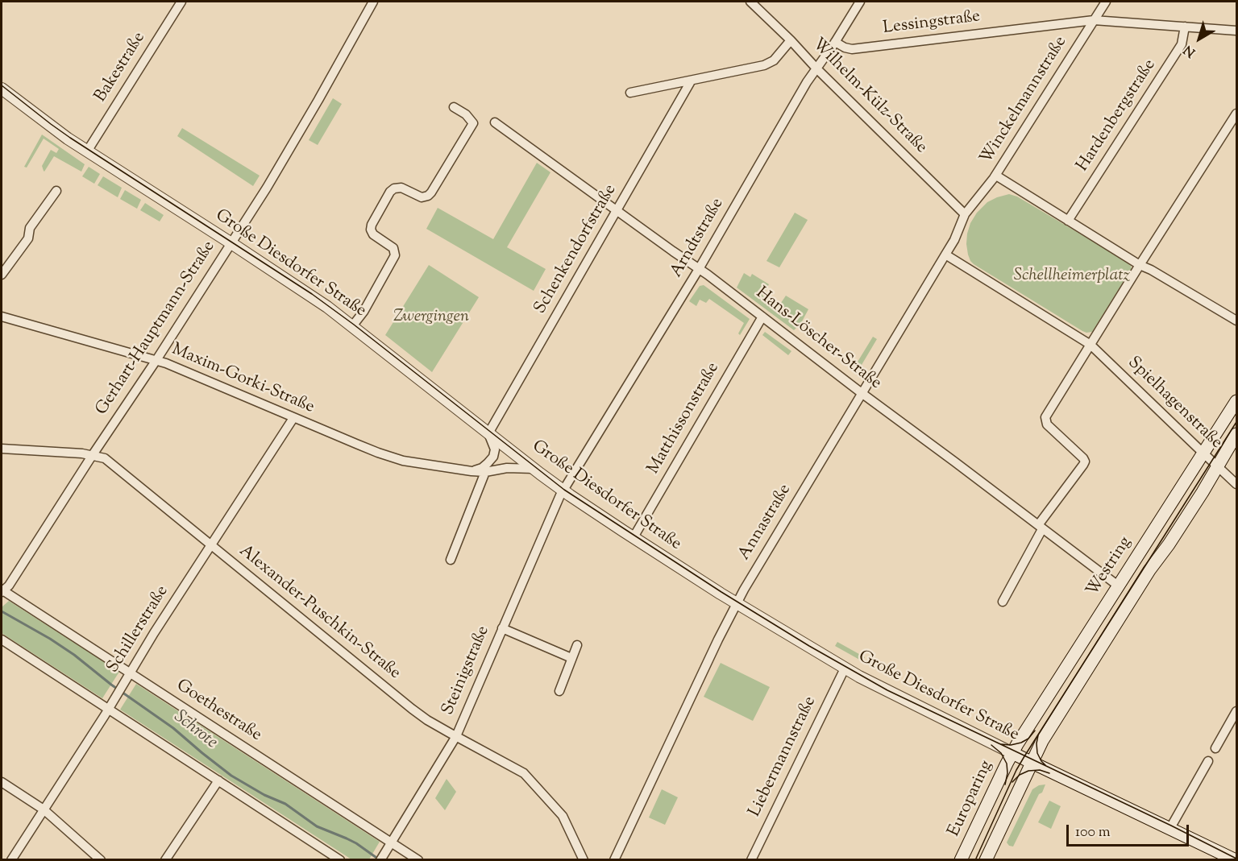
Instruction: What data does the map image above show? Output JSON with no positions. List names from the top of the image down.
{
  "streets": {
    "main road": ["Große Diesdorfer Straße", "Westring", "Europaring"],
    "street": [
      "Lessingstraße",
      "Bakestraße",
      "Wilhelm-Külz-Straße",
      "Winckelmannstraße",
      "Hardenbergstraße",
      "Arndtstraße",
      "Schenkendorfstraße",
      "Gerhart-Hauptmann-Straße",
      "Hans-Löscher-Straße",
      "Maxim-Gorki-Straße",
      "Spielhagenstraße",
      "Matthissonstraße",
      "Annastraße",
      "Alexander-Puschkin-Straße",
      "Schillerstraße",
      "Steinigstraße",
      "Goethestraße",
      "Liebermannstraße"
    ]
  },
  "crossings": [
    ["Lessingstraße", "Winckelmannstraße"],
    ["Lessingstraße", "Hardenbergstraße"],
    ["Lessingstraße", "Arndtstraße"],
    ["Bakestraße", "Große Diesdorfer Straße"],
    ["Wilhelm-Külz-Straße", "Winckelmannstraße"],
    ["Wilhelm-Külz-Straße", "Arndtstraße"],
    ["Wilhelm-Külz-Straße", "Annastraße"],
    ["Winckelmannstraße", "Annastraße"],
    ["Arndtstraße", "Große Diesdorfer Straße"],
    ["Arndtstraße", "Hans-Löscher-Straße"],
    ["Arndtstraße", "Steinigstraße"],
    ["Schenkendorfstraße", "Große Diesdorfer Straße"],
    ["Schenkendorfstraße", "Hans-Löscher-Straße"],
    ["Große Diesdorfer Straße", "Gerhart-Hauptmann-Straße"],
    ["Große Diesdorfer Straße", "Maxim-Gorki-Straße"],
    ["Große Diesdorfer Straße", "Matthissonstraße"],
    ["Große Diesdorfer Straße", "Annastraße"],
    ["Große Diesdorfer Straße", "Westring"],
    ["Große Diesdorfer Straße", "Steinigstraße"],
    ["Große Diesdorfer Straße", "Liebermannstraße"],
    ["Große Diesdorfer Straße", "Europaring"],
    ["Gerhart-Hauptmann-Straße", "Maxim-Gorki-Straße"],
    ["Gerhart-Hauptmann-Straße", "Alexander-Puschkin-Straße"],
    ["Gerhart-Hauptmann-Straße", "Goethestraße"],
    ["Hans-Löscher-Straße", "Matthissonstraße"],
    ["Hans-Löscher-Straße", "Annastraße"],
    ["Hans-Löscher-Straße", "Westring"],
    ["Maxim-Gorki-Straße", "Schillerstraße"],
    ["Spielhagenstraße", "Westring"],
    ["Westring", "Europaring"],
    ["Alexander-Puschkin-Straße", "Schillerstraße"],
    ["Alexander-Puschkin-Straße", "Steinigstraße"],
    ["Schillerstraße", "Goethestraße"],
    ["Steinigstraße", "Goethestraße"]
  ],
  "water": ["Schrote"],
  "parks": ["Schellheimerplatz", "Zwergingen"],
  "scale_bar": "100 m",
  "north": "bottom left"
}
